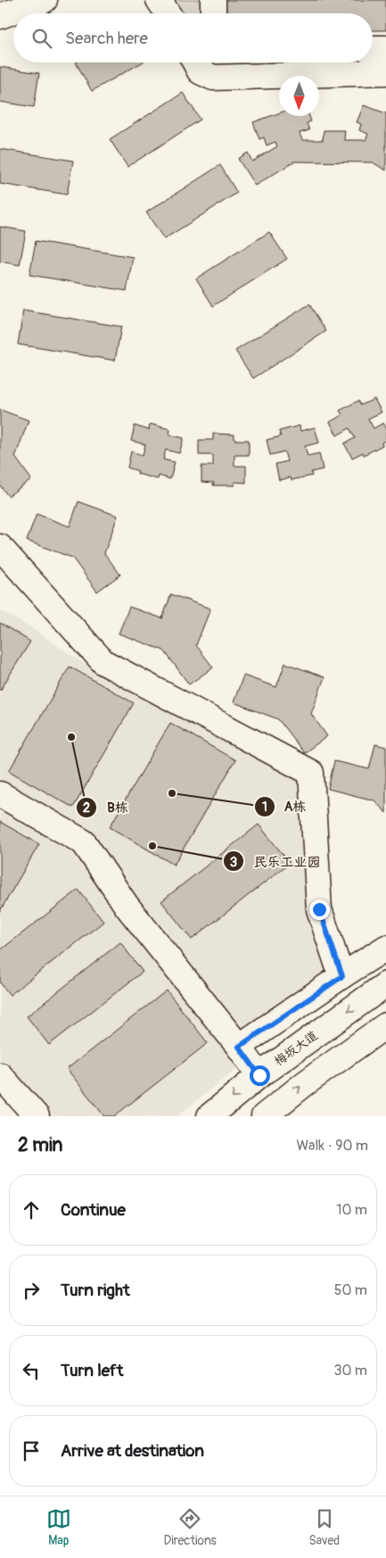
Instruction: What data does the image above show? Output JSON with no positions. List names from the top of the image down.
{
  "streets": {
    "street": ["梅坂大道"]
  },
  "places": ["B栋", "A栋", "民乐工业园"],
  "north": "bottom",
  "page": {
    "search": "Search here",
    "heading": ["2 min", "Walk · 90 m"],
    "list": [
      ["Continue", "10 m"],
      ["Turn right", "50 m"],
      ["Turn left", "30 m"],
      "Arrive at destination"
    ],
    "nav": ["Map", "Directions", "Saved"]
  }
}
